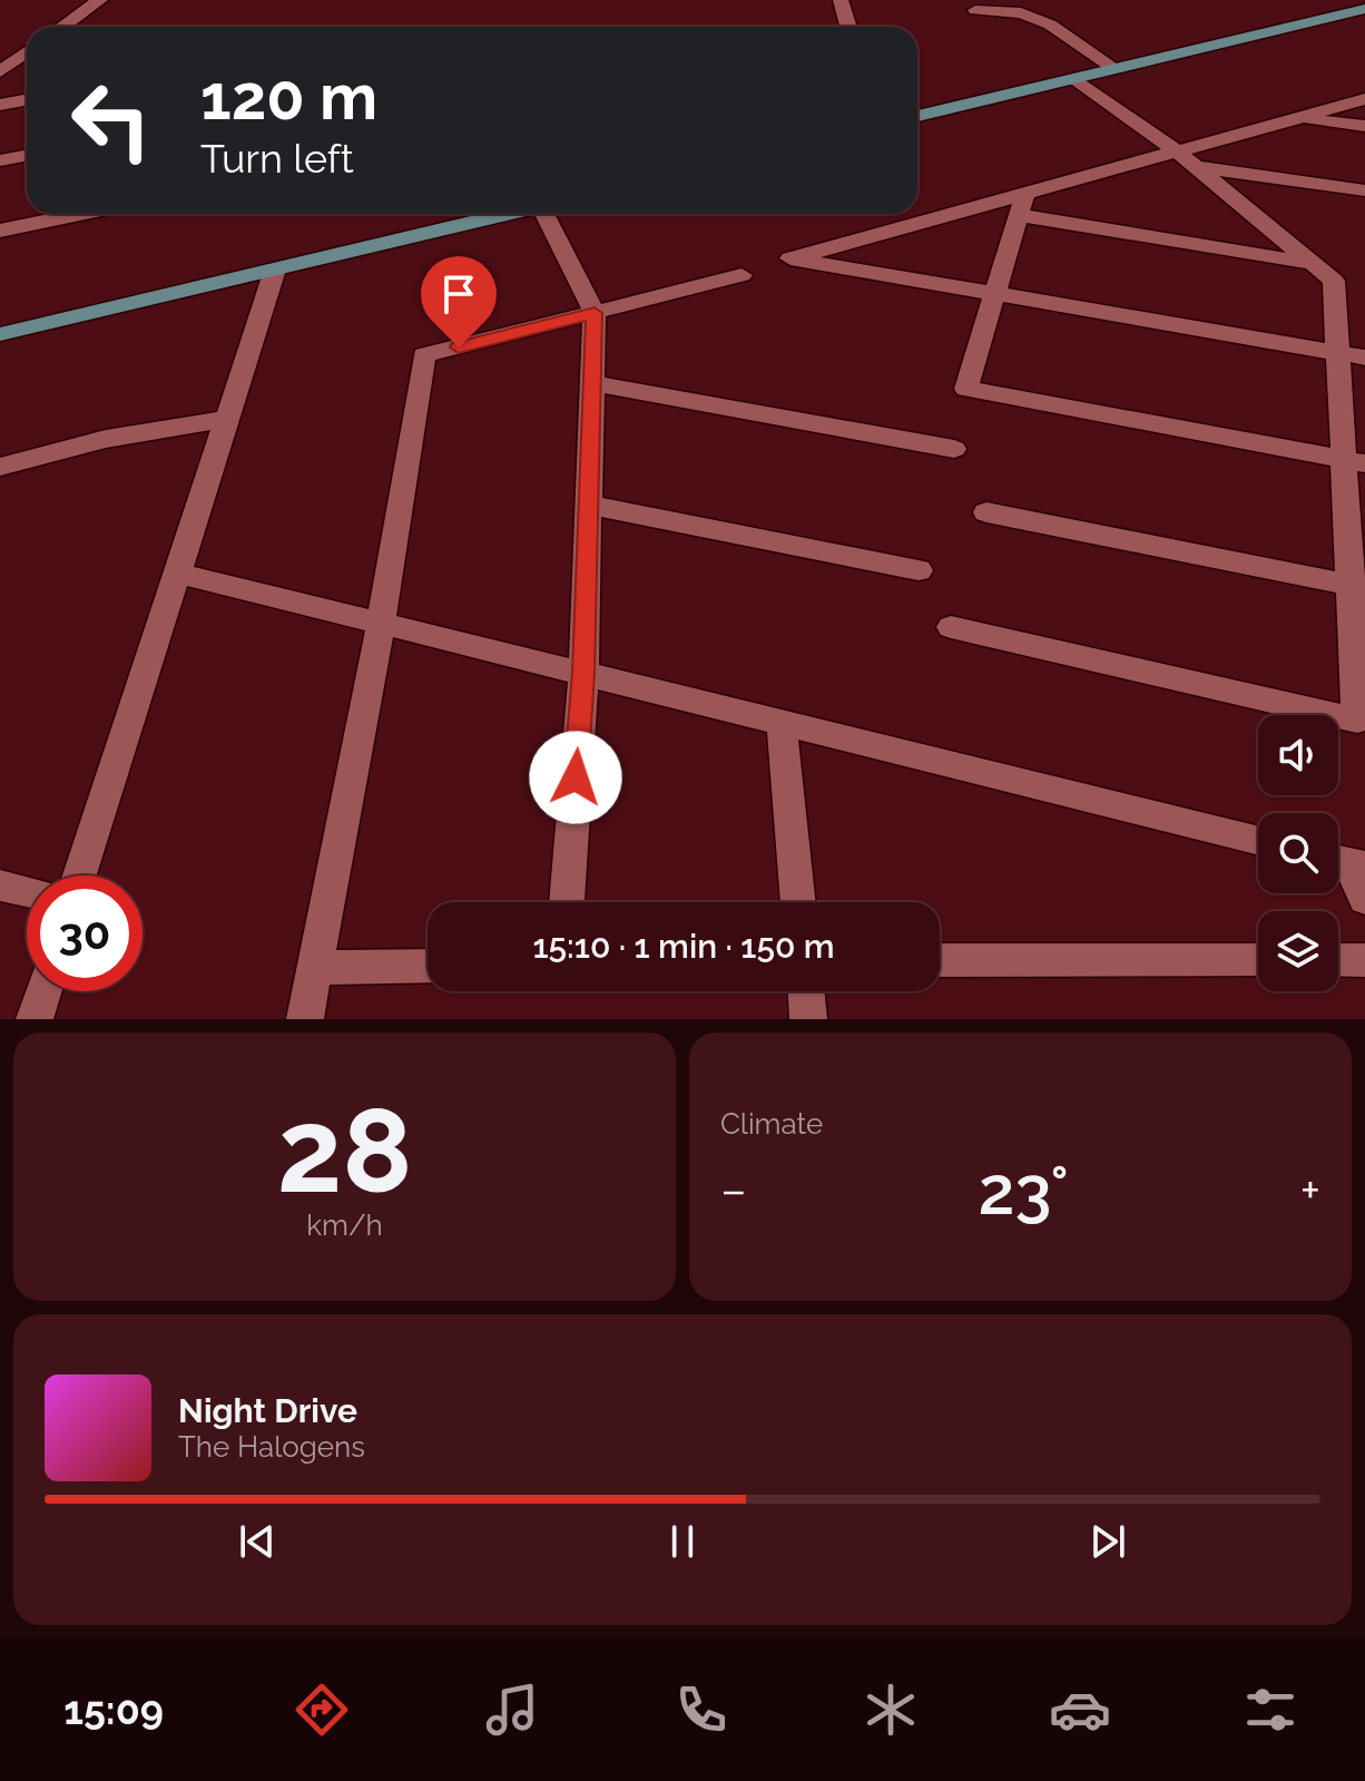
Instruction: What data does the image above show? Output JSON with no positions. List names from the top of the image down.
{
  "page": {
    "turn": ["120 m", "Turn left"],
    "limit": "30",
    "trip": "15:10 · 1 min · 150 m",
    "tile": [
      ["28", "km/h"],
      "Climate"
    ],
    "heat": ["−", "23°", "+"],
    "song": ["Night Drive", "The Halogens"],
    "tabs": "15:09"
  }
}
